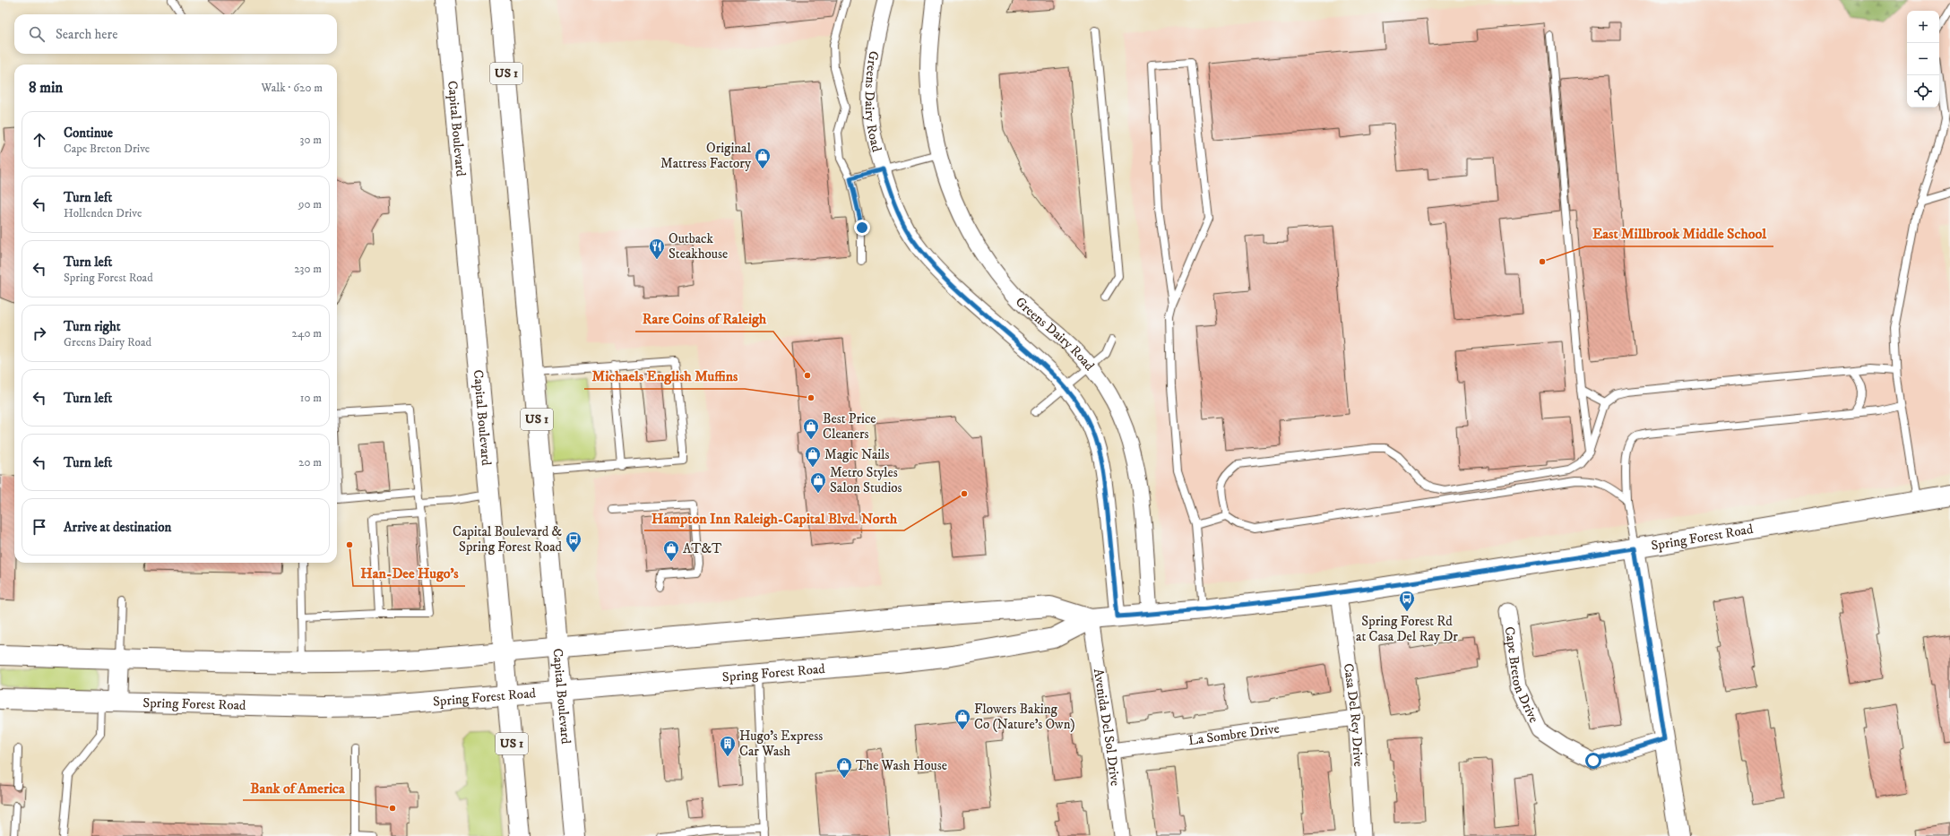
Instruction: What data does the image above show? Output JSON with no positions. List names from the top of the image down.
{
  "streets": {
    "main road": ["US 1", "Capital Boulevard", "Spring Forest Road"],
    "street": [
      "Greens Dairy Road",
      "Cape Breton Drive",
      "Casa Del Rey Drive",
      "Avenida Del Sol Drive",
      "La Sombre Drive"
    ]
  },
  "crossings": [
    ["Greens Dairy Road", "Spring Forest Road"],
    ["Capital Boulevard", "Spring Forest Road"],
    ["Spring Forest Road", "Casa Del Rey Drive"],
    ["Spring Forest Road", "Avenida Del Sol Drive"],
    ["Casa Del Rey Drive", "La Sombre Drive"],
    ["Avenida Del Sol Drive", "La Sombre Drive"]
  ],
  "places": {
    "shop": [
      "Original Mattress Factory",
      "Best Price Cleaners",
      "Magic Nails",
      "Metro Styles Salon Studios",
      "AT&T",
      "Flowers Baking Co (Nature’s Own)",
      "The Wash House"
    ],
    "restaurant": ["Outback Steakhouse"],
    "other": [
      "East Millbrook Middle School",
      "Rare Coins of Raleigh",
      "Michaels English Muffins",
      "Hampton Inn Raleigh-Capital Blvd. North",
      "Han-Dee Hugo’s",
      "Bank of America"
    ],
    "bus stop": ["Capital Boulevard & Spring Forest Road", "Spring Forest Rd at Casa Del Ray Dr"],
    "building": ["Hugo's Express Car Wash"]
  },
  "page": {
    "map_buttons": ["+", "−"],
    "search": "Search here",
    "heading": ["8 min", "Walk · 620 m"],
    "list": [
      ["Continue", "Cape Breton Drive", "30 m"],
      ["Turn left", "Hollenden Drive", "90 m"],
      ["Turn left", "Spring Forest Road", "230 m"],
      ["Turn right", "Greens Dairy Road", "240 m"],
      ["Turn left", "10 m"],
      ["Turn left", "20 m"],
      "Arrive at destination"
    ]
  }
}
